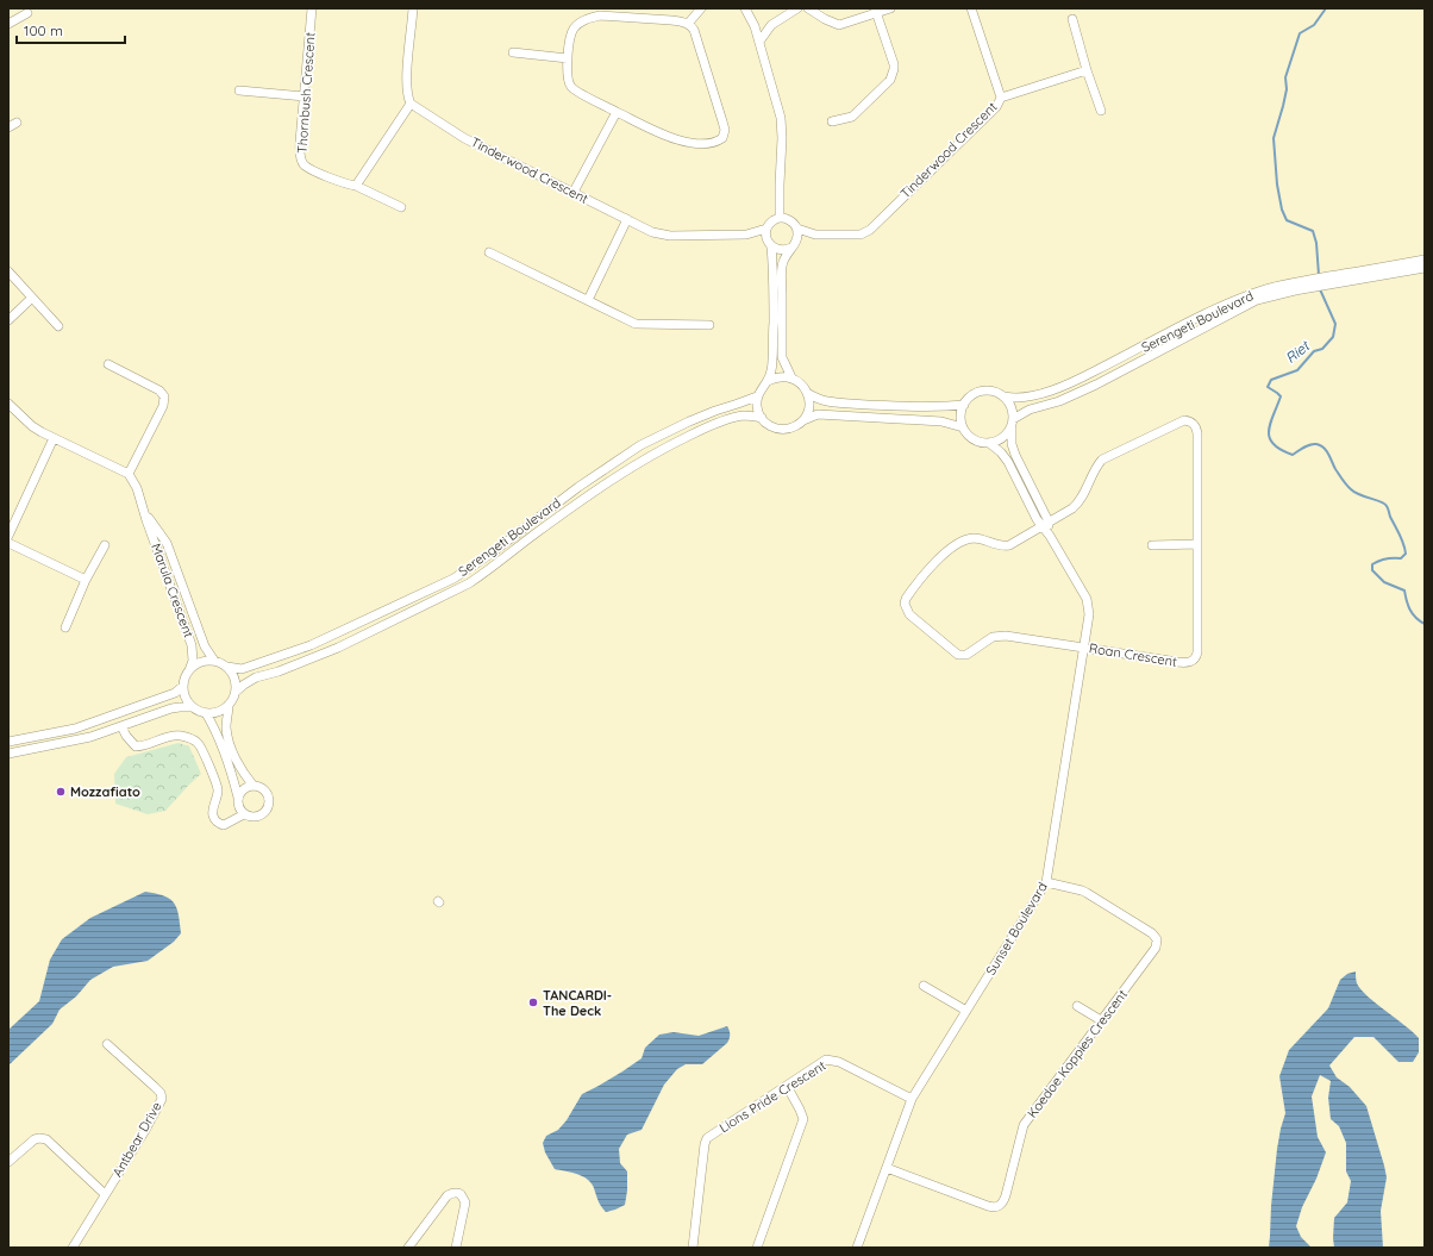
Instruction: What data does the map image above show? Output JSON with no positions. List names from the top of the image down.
{
  "streets": {
    "street": [
      "Thornbush Crescent",
      "Tinderwood Crescent",
      "Serengeti Boulevard",
      "Marula Crescent",
      "Roan Crescent",
      "Sunset Boulevard",
      "Koedoe Koppies Crescent",
      "Lions Pride Crescent",
      "Antbear Drive"
    ]
  },
  "crossings": [
    ["Serengeti Boulevard", "Marula Crescent"],
    ["Roan Crescent", "Sunset Boulevard"],
    ["Sunset Boulevard", "Koedoe Koppies Crescent"],
    ["Sunset Boulevard", "Lions Pride Crescent"]
  ],
  "water": ["Riet"],
  "places": ["Mozzafiato", "TANCARDI- The Deck"],
  "scale_bar": "100 m"
}
